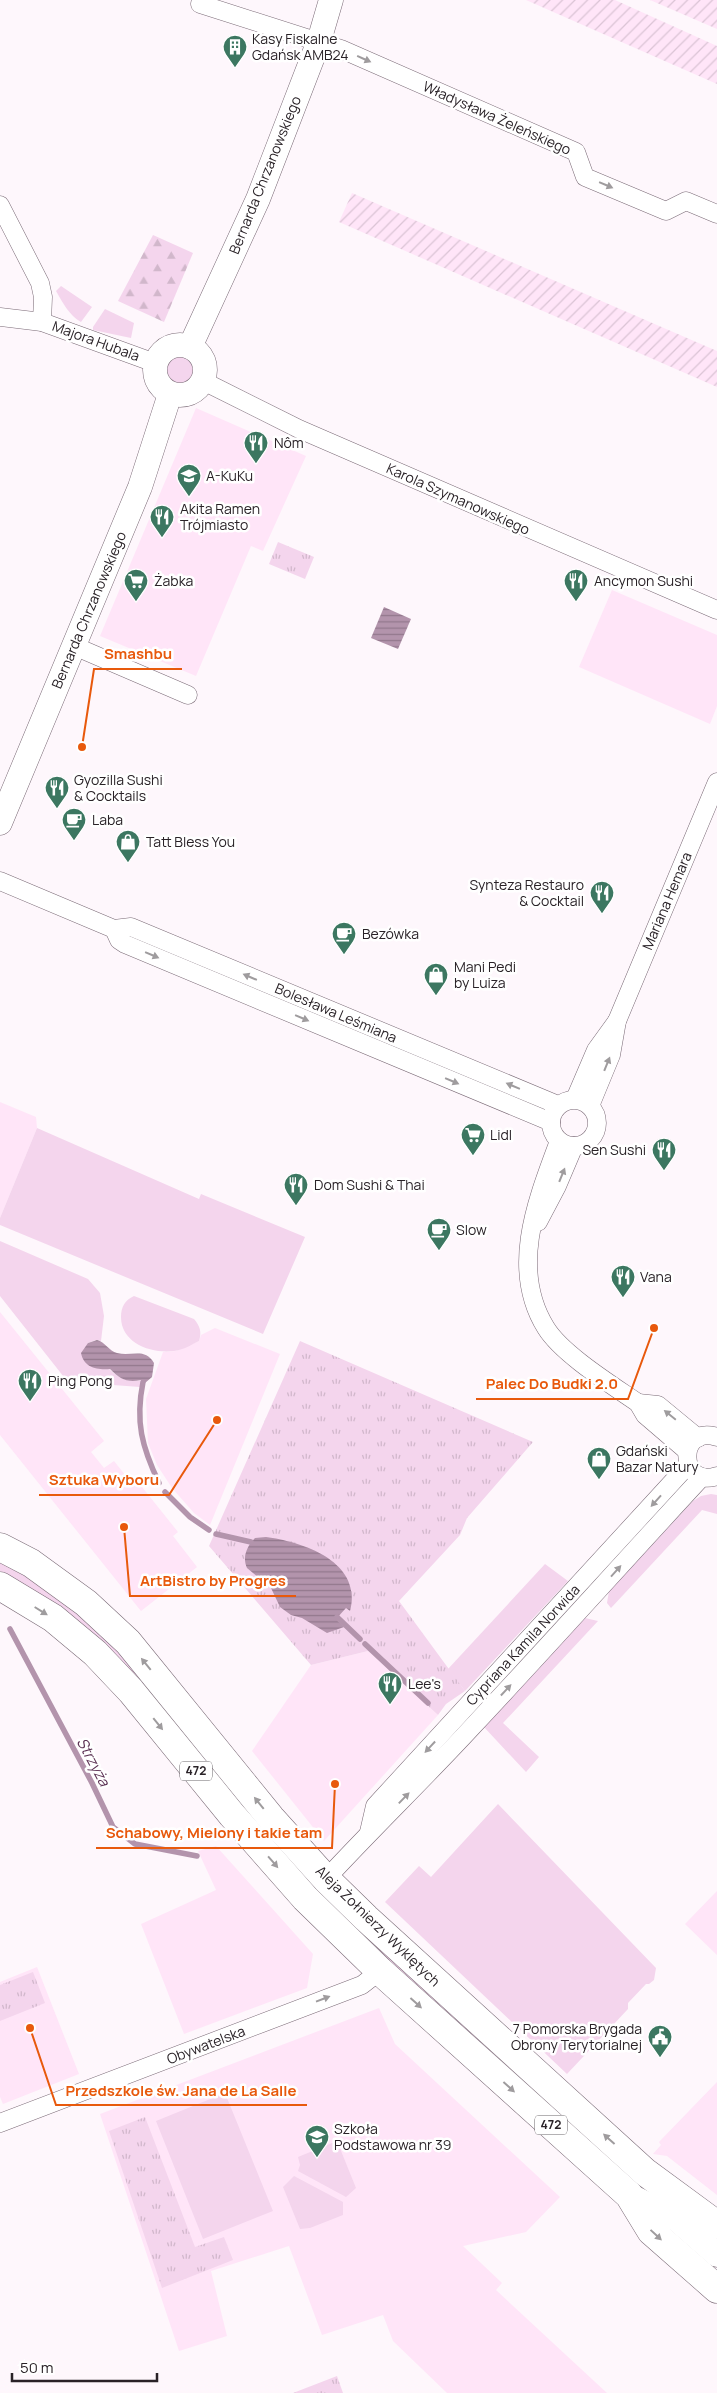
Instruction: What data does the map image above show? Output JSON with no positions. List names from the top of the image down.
{
  "streets": {
    "main road": ["472", "Aleja Żołnierzy Wyklętych"],
    "street": [
      "Władysława Żeleńskiego",
      "Bernarda Chrzanowskiego",
      "Majora Hubala",
      "Karola Szymanowskiego",
      "Mariana Hemara",
      "Bolesława Leśmiana",
      "Cypriana Kamila Norwida",
      "Obywatelska"
    ]
  },
  "crossings": [
    ["Władysława Żeleńskiego", "Bernarda Chrzanowskiego"],
    ["Bernarda Chrzanowskiego", "Majora Hubala"],
    ["Bernarda Chrzanowskiego", "Karola Szymanowskiego"],
    ["Majora Hubala", "Karola Szymanowskiego"],
    ["Mariana Hemara", "Bolesława Leśmiana"],
    ["Cypriana Kamila Norwida", "Aleja Żołnierzy Wyklętych"],
    ["472", "Aleja Żołnierzy Wyklętych"],
    ["Aleja Żołnierzy Wyklętych", "Obywatelska"]
  ],
  "one_way": ["Władysława Żeleńskiego", "Obywatelska"],
  "water": ["Strzyża"],
  "places": {
    "building": ["Kasy Fiskalne Gdańsk AMB24"],
    "restaurant": [
      "Nôm",
      "Akita Ramen Trójmiasto",
      "Ancymon Sushi",
      "Gyozilla Sushi & Cocktails",
      "Synteza Restauro & Cocktail",
      "Sen Sushi",
      "Dom Sushi & Thai",
      "Vana",
      "Ping Pong",
      "Lee's"
    ],
    "school or university": ["A-KuKu", "Szkoła Podstawowa nr 39"],
    "supermarket": ["Żabka", "Lidl"],
    "other": [
      "Smashbu",
      "Palec Do Budki 2.0",
      "Sztuka Wyboru",
      "ArtBistro by Progres",
      "Schabowy, Mielony i takie tam",
      "Przedszkole św. Jana de La Salle"
    ],
    "cafe": ["Laba", "Bezówka", "Slow"],
    "shop": ["Tatt Bless You", "Mani Pedi by Luiza", "Gdański Bazar Natury"],
    "public building": ["7 Pomorska Brygada Obrony Terytorialnej"]
  },
  "scale_bar": "50 m"
}
